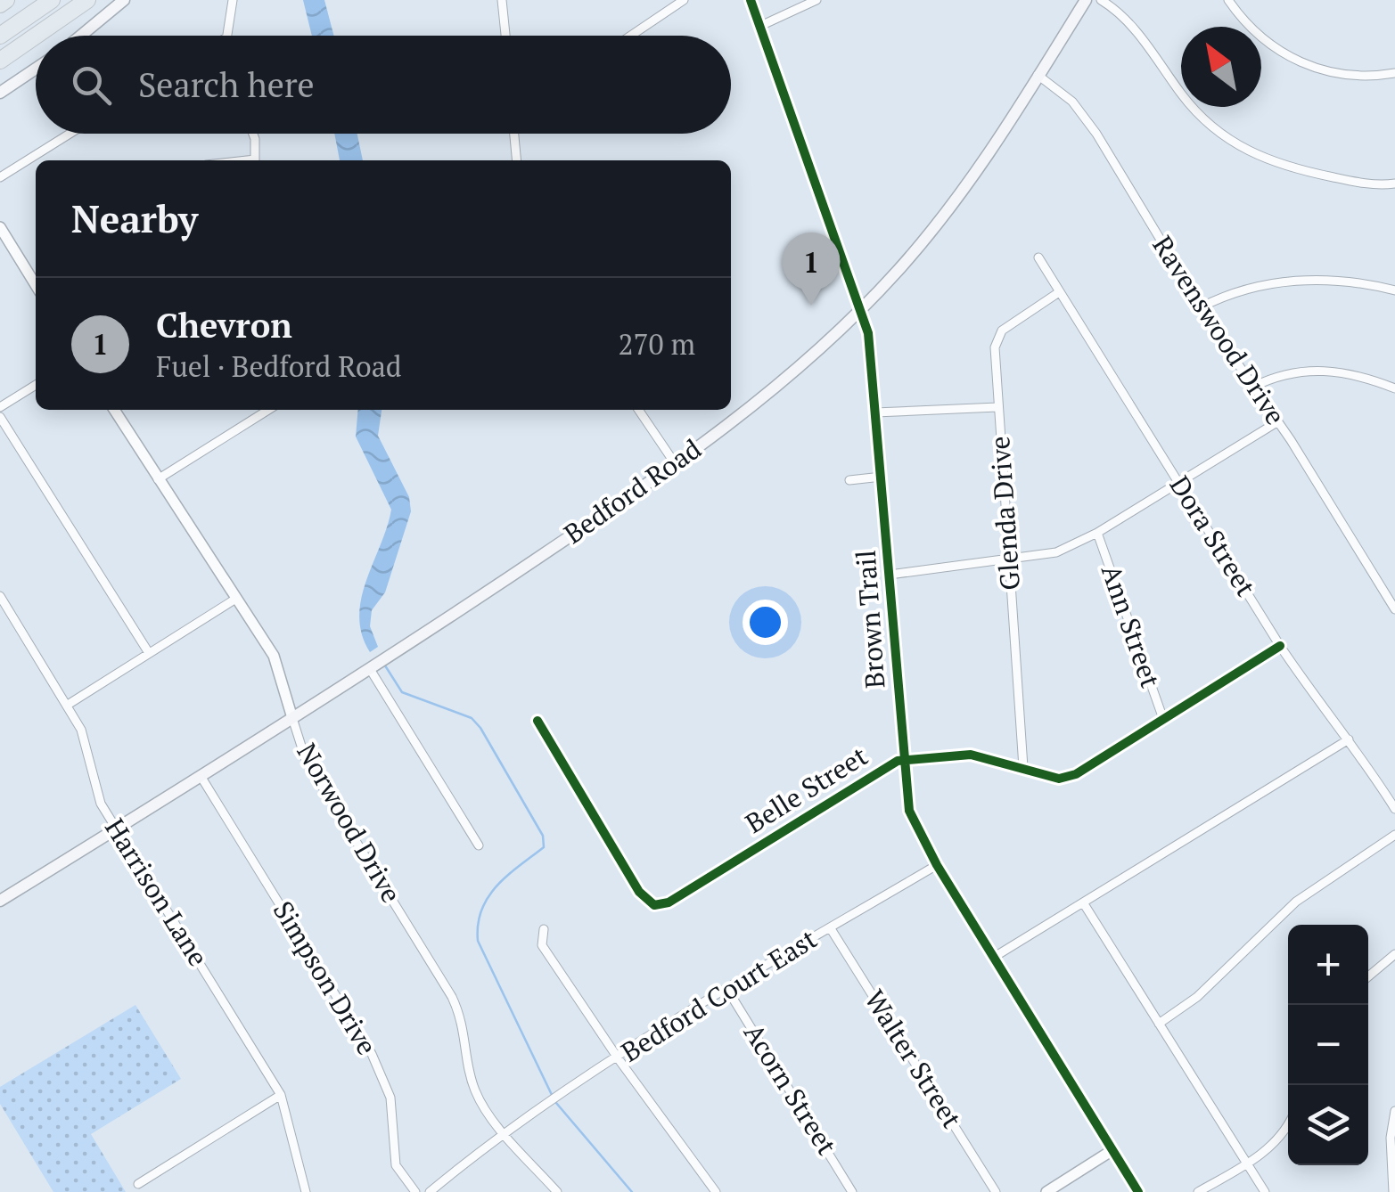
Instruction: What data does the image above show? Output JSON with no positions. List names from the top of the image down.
{
  "streets": {
    "main road": ["Bedford Road"],
    "street": [
      "Ravenswood Drive",
      "Glenda Drive",
      "Dora Street",
      "Brown Trail",
      "Ann Street",
      "Belle Street",
      "Norwood Drive",
      "Harrison Lane",
      "Simpson Drive",
      "Bedford Court East",
      "Walter Street",
      "Acorn Street"
    ]
  },
  "crossings": [
    ["Ravenswood Drive", "Bedford Road"],
    ["Bedford Road", "Brown Trail"],
    ["Bedford Road", "Norwood Drive"],
    ["Bedford Road", "Harrison Lane"],
    ["Bedford Road", "Simpson Drive"],
    ["Glenda Drive", "Dora Street"],
    ["Glenda Drive", "Belle Street"],
    ["Dora Street", "Belle Street"],
    ["Brown Trail", "Belle Street"],
    ["Brown Trail", "Bedford Court East"],
    ["Ann Street", "Belle Street"],
    ["Norwood Drive", "Bedford Court East"],
    ["Bedford Court East", "Walter Street"],
    ["Bedford Court East", "Acorn Street"]
  ],
  "north": "top left",
  "page": {
    "search": "Search here",
    "heading": "Nearby",
    "pins": "1",
    "list": [
      {
        "mark": "1",
        "name": "Chevron",
        "note": "Fuel · Bedford Road",
        "value": "270 m"
      }
    ],
    "map_buttons": ["+", "−"]
  }
}
